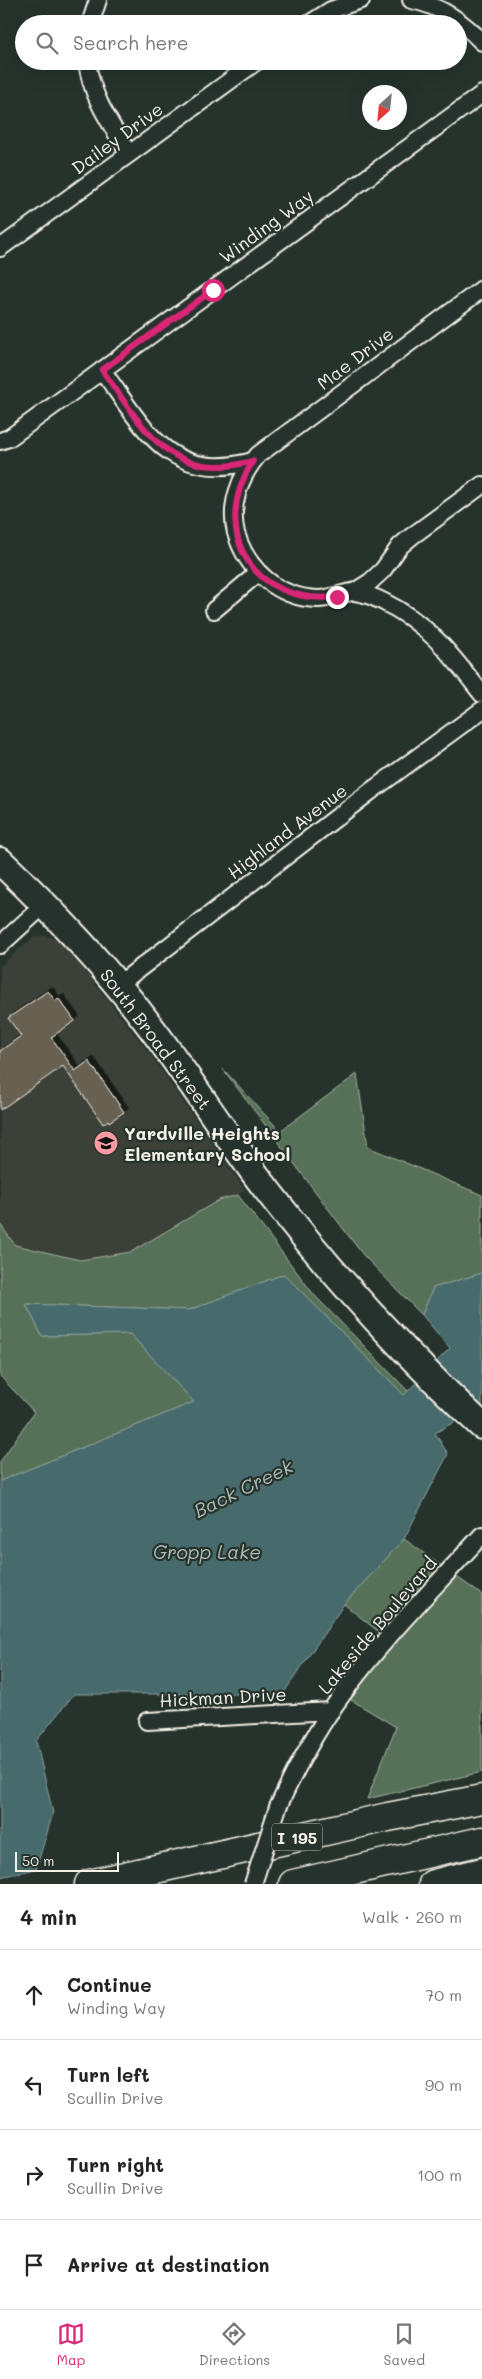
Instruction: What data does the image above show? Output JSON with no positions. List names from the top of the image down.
{
  "streets": {
    "highway": ["I 195"],
    "main road": ["South Broad Street"],
    "street": [
      "Dailey Drive",
      "Winding Way",
      "Mae Drive",
      "Highland Avenue",
      "Lakeside Boulevard",
      "Hickman Drive"
    ]
  },
  "crossings": [
    ["Highland Avenue", "South Broad Street"],
    ["Lakeside Boulevard", "Hickman Drive"]
  ],
  "water": ["Back Creek", "Gropp Lake"],
  "places": {
    "school or university": ["Yardville Heights Elementary School"]
  },
  "scale_bar": "50 m",
  "north": "bottom left",
  "page": {
    "search": "Search here",
    "scale": "50 m",
    "heading": ["4 min", "Walk · 260 m"],
    "list": [
      ["Continue", "Winding Way", "70 m"],
      ["Turn left", "Scullin Drive", "90 m"],
      ["Turn right", "Scullin Drive", "100 m"],
      "Arrive at destination"
    ],
    "nav": ["Map", "Directions", "Saved"]
  }
}
